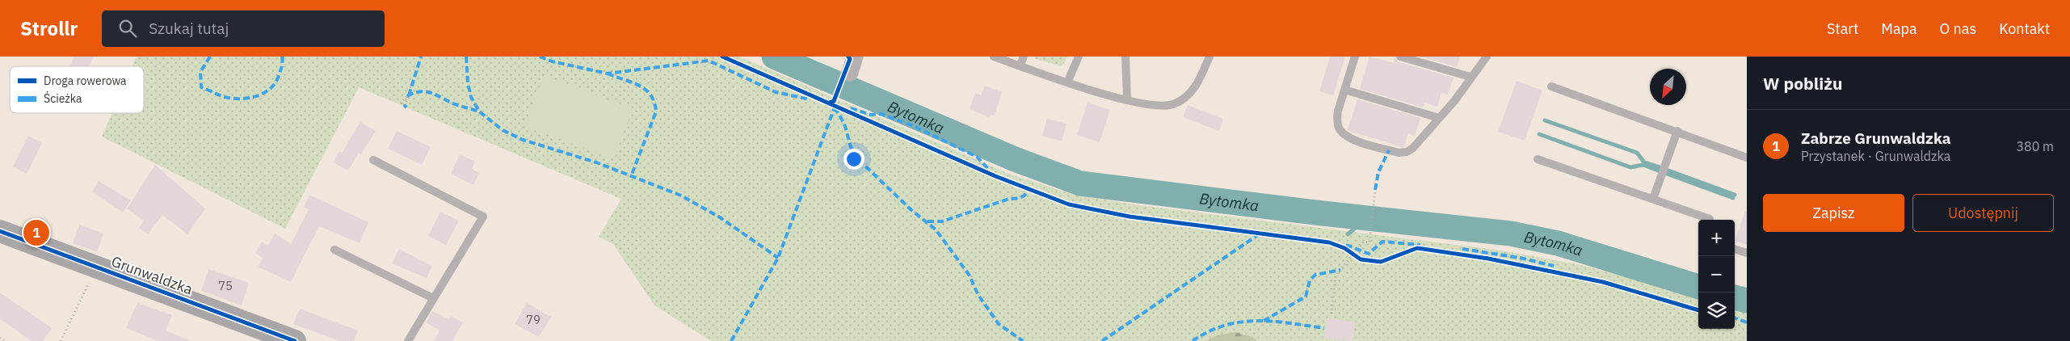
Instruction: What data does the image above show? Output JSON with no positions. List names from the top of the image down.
{
  "streets": {
    "street": ["Grunwaldzka"]
  },
  "water": ["Bytomka"],
  "house_numbers": ["75", "79"],
  "legend": ["Droga rowerowa", "Ścieżka"],
  "north": "bottom left",
  "page": {
    "header": "Strollr",
    "search": "Szukaj tutaj",
    "nav": [
      "Start",
      "Mapa",
      "O nas",
      "Kontakt"
    ],
    "heading": "W pobliżu",
    "list": [
      {
        "mark": "1",
        "name": "Zabrze Grunwaldzka",
        "note": "Przystanek · Grunwaldzka",
        "value": "380 m"
      }
    ],
    "buttons": ["Zapisz", "Udostępnij"],
    "pins": "1",
    "map_buttons": ["+", "−"]
  }
}
